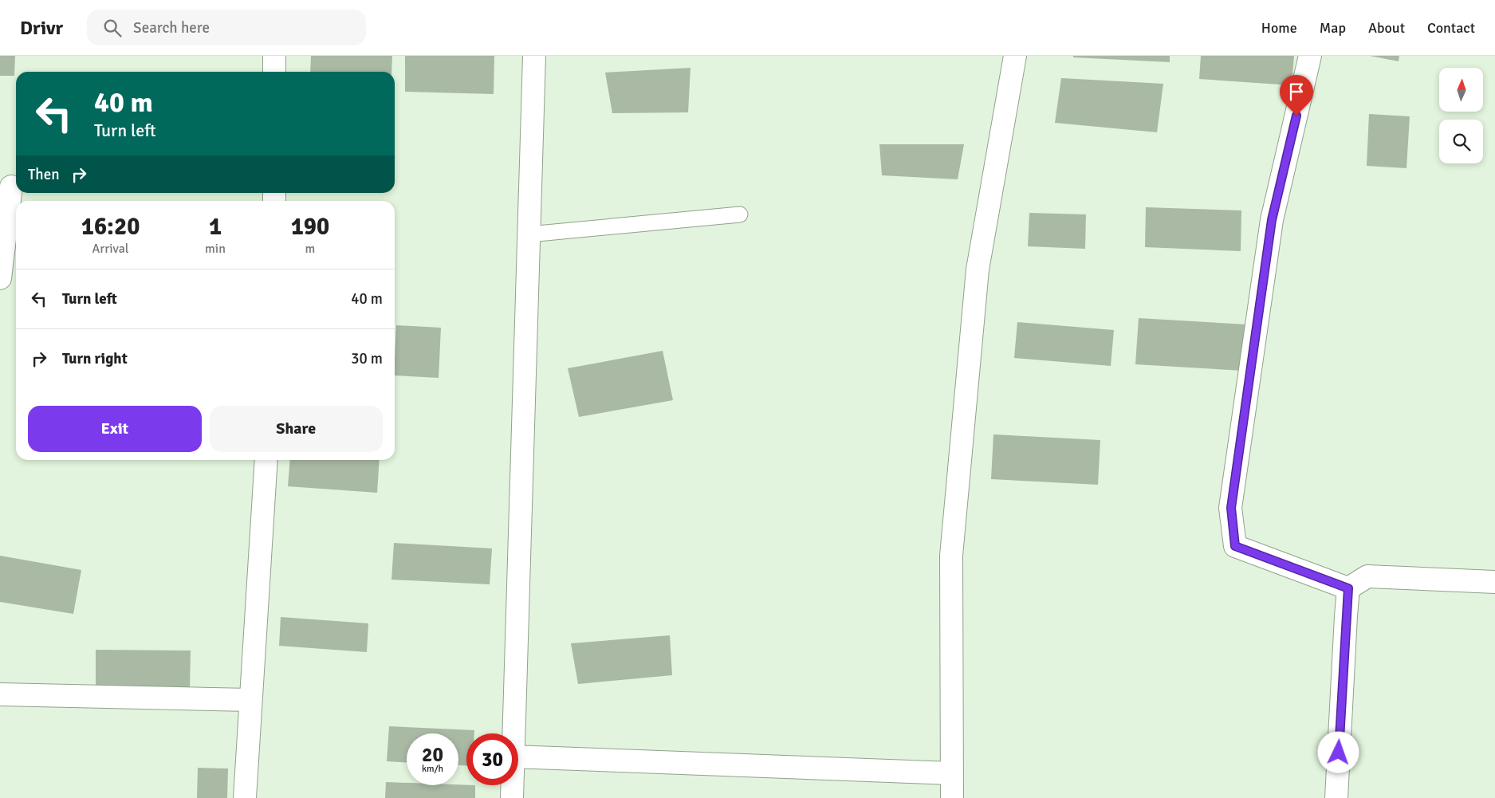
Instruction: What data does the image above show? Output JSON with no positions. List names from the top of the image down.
{
  "north": "top",
  "page": {
    "header": "Drivr",
    "search": "Search here",
    "nav": [
      "Home",
      "Map",
      "About",
      "Contact"
    ],
    "turn": ["40 m", "Turn left"],
    "then": "Then",
    "eta": [
      "16:20",
      "Arrival",
      "1",
      "min",
      "190",
      "m"
    ],
    "list": [
      {
        "name": "Turn left",
        "value": "40 m"
      },
      {
        "name": "Turn right",
        "value": "30 m"
      }
    ],
    "buttons": ["Exit", "Share"],
    "speed": "20 km/h",
    "limit": "30"
  }
}
